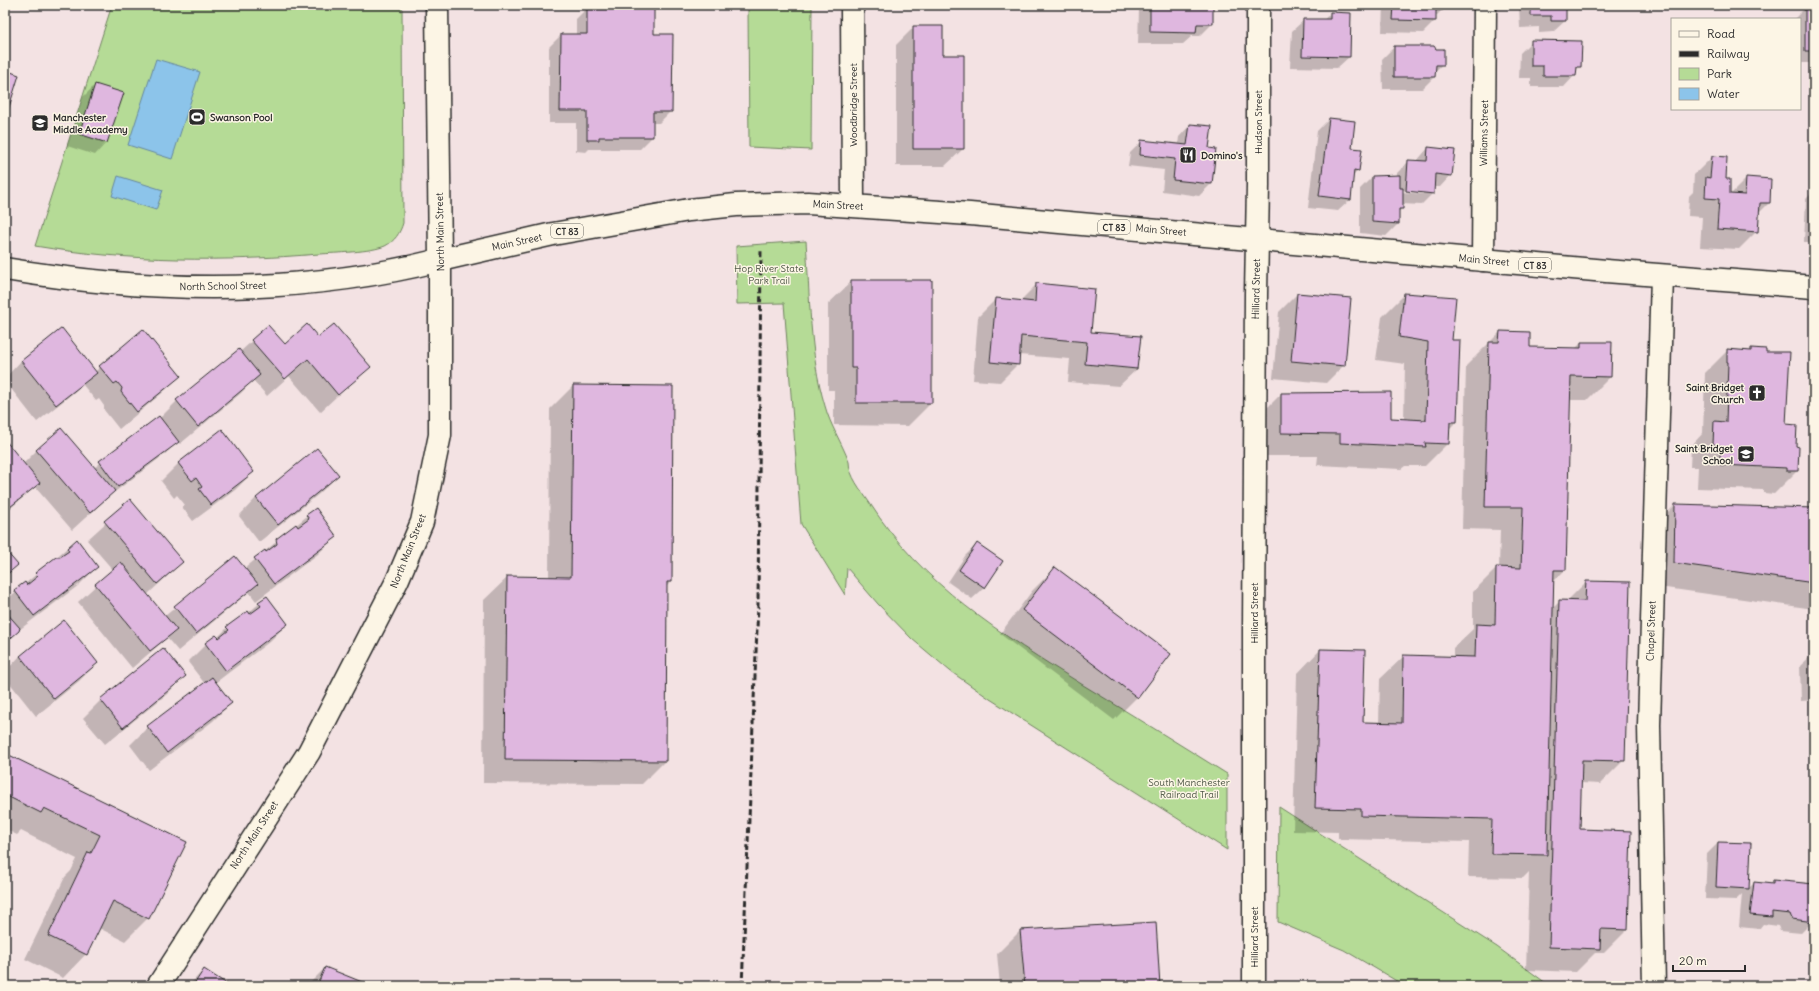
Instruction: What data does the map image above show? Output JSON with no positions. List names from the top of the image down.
{
  "streets": {
    "main road": [
      "Woodbridge Street",
      "Hudson Street",
      "Williams Street",
      "Main Street",
      "CT 83",
      "North Main Street",
      "North School Street",
      "Hilliard Street",
      "Chapel Street"
    ]
  },
  "crossings": [
    ["Woodbridge Street", "Main Street"],
    ["Hudson Street", "Main Street"],
    ["Hudson Street", "Hilliard Street"],
    ["Williams Street", "Main Street"],
    ["Main Street", "North Main Street"],
    ["Main Street", "North School Street"],
    ["Main Street", "Hilliard Street"],
    ["Main Street", "Chapel Street"],
    ["North Main Street", "North School Street"]
  ],
  "parks": ["Hop River State Park Trail", "South Manchester Railroad Trail"],
  "places": {
    "sports": ["Swanson Pool"],
    "school or university": ["Manchester Middle Academy", "Saint Bridget School"],
    "restaurant": ["Domino's"],
    "church": ["Saint Bridget Church"]
  },
  "legend": [
    "Road",
    "Railway",
    "Park",
    "Water"
  ],
  "scale_bar": "20 m"
}
